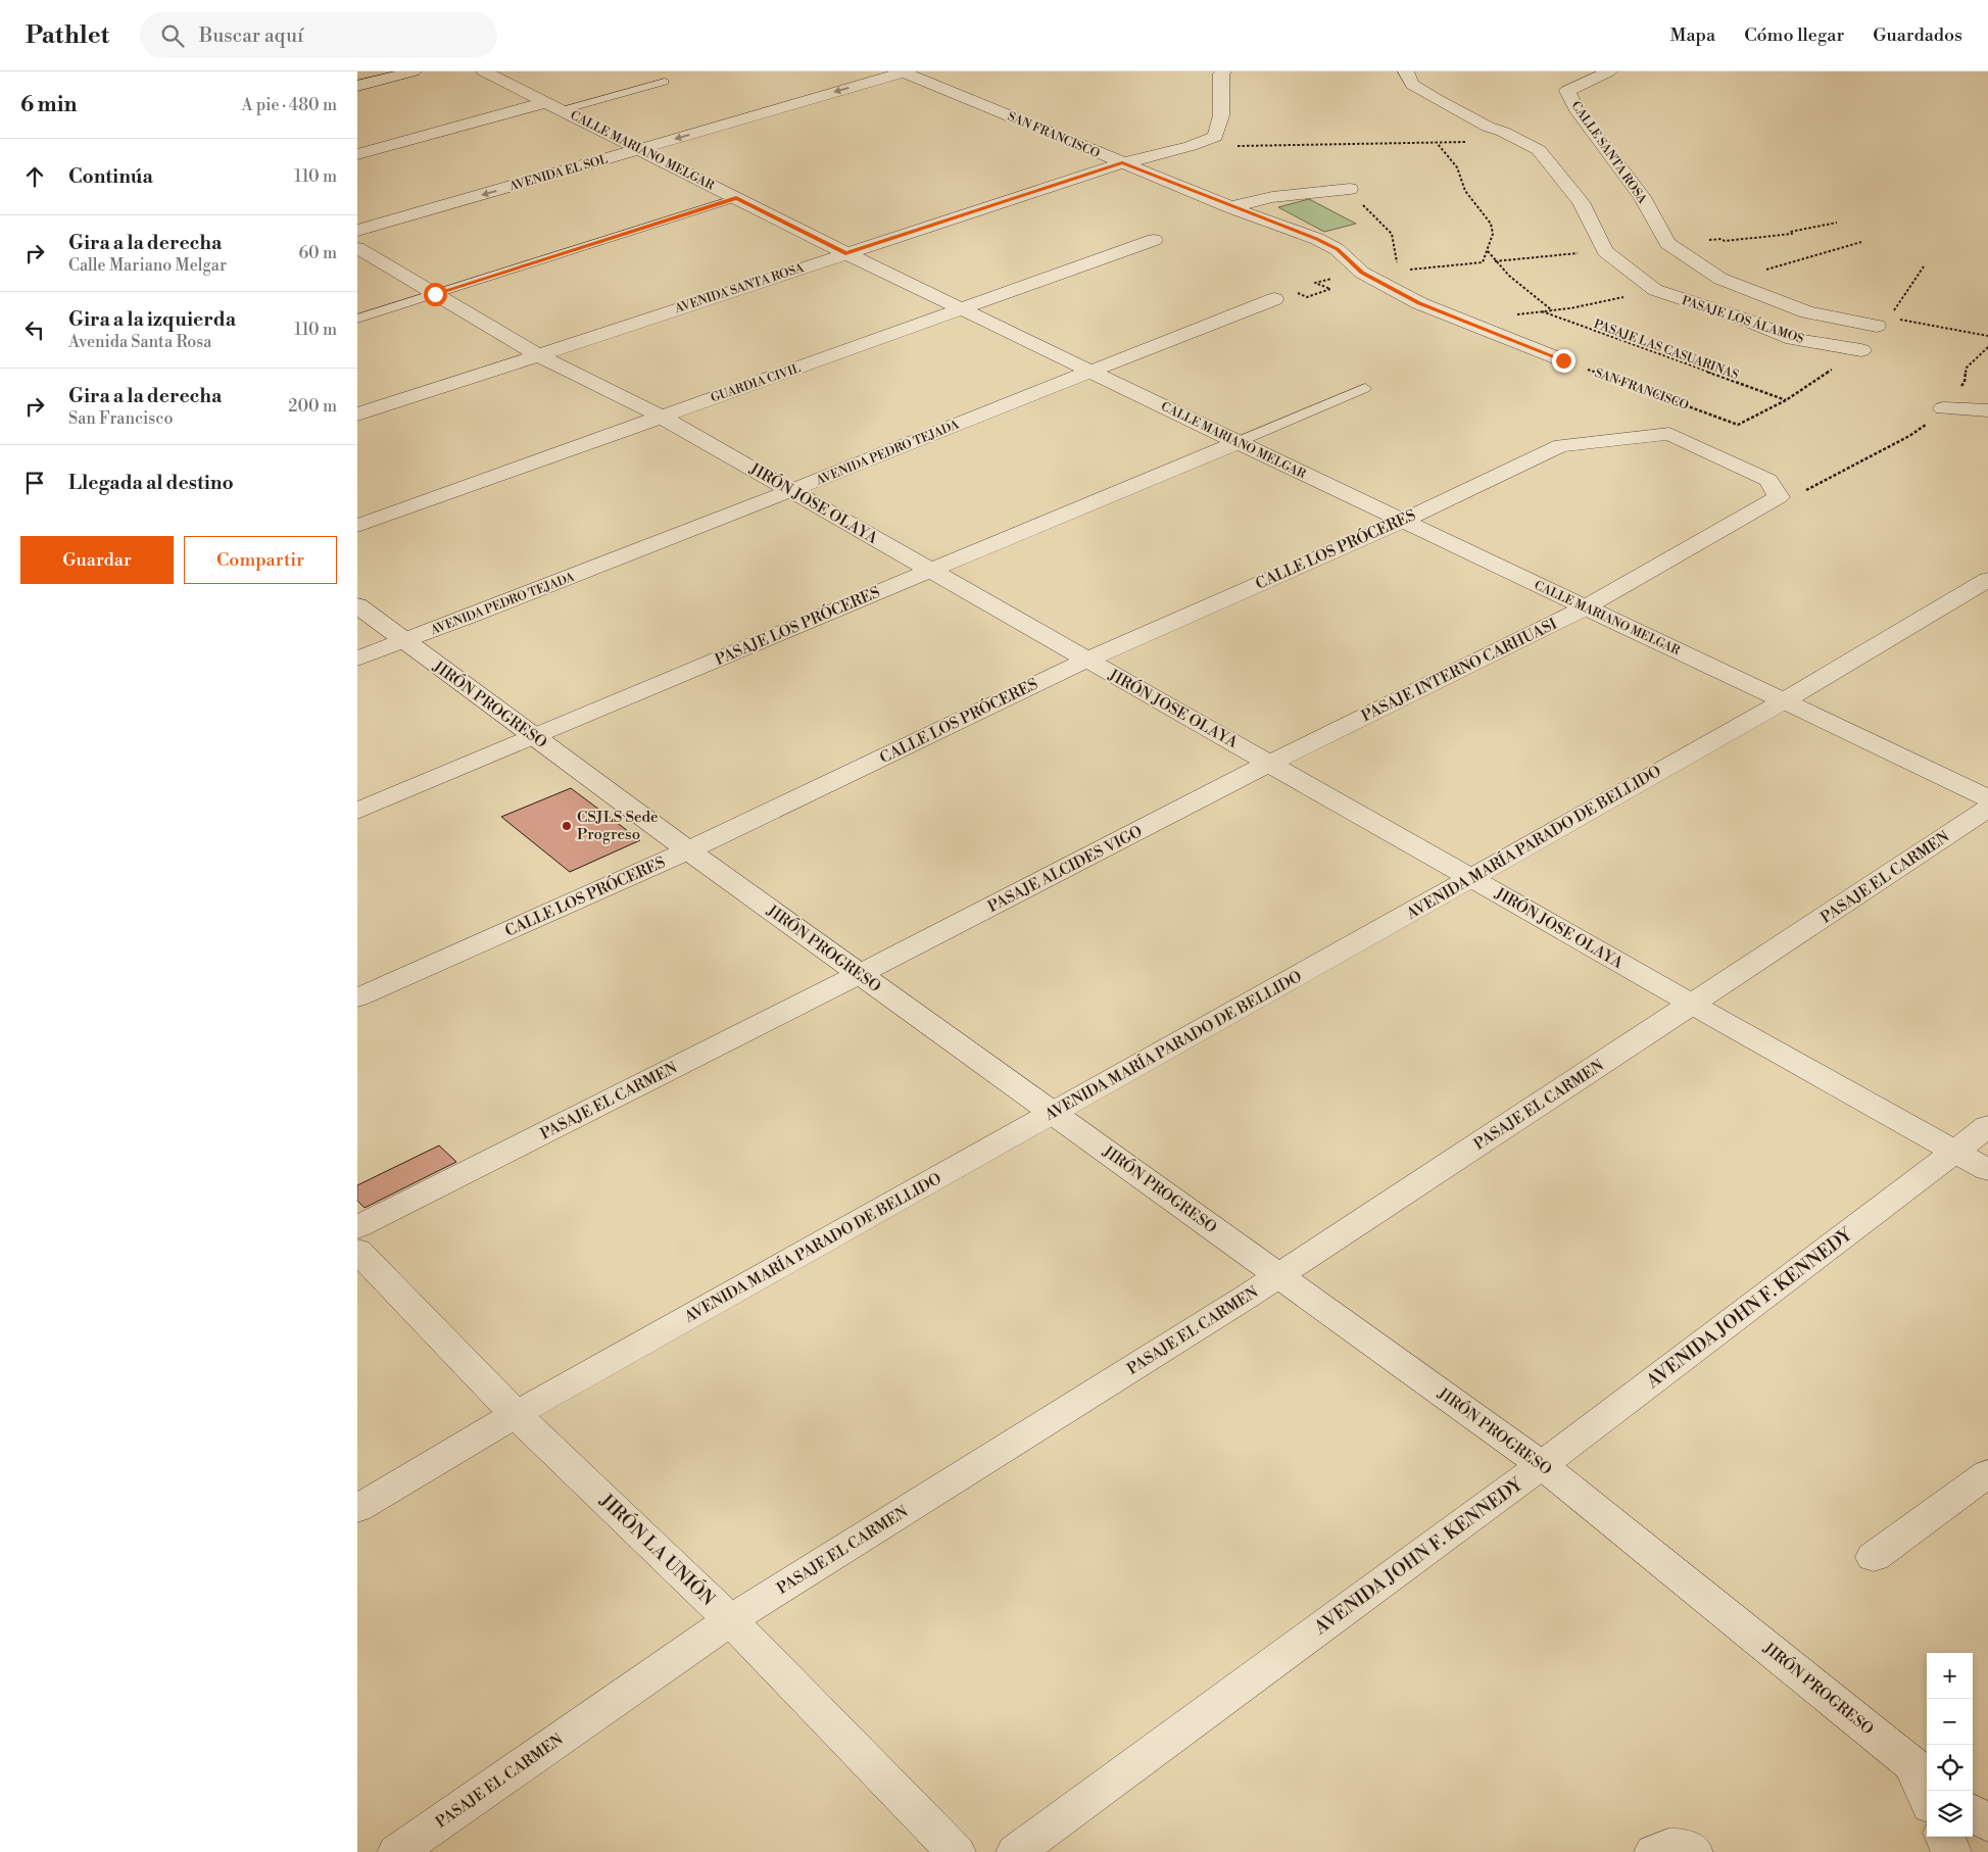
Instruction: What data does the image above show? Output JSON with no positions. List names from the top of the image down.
{
  "streets": {
    "street": [
      "SAN FRANCISCO",
      "CALLE MARIANO MELGAR",
      "CALLE SANTA ROSA",
      "AVENIDA EL SOL",
      "AVENIDA SANTA ROSA",
      "PASAJE LOS ÁLAMOS",
      "GUARDIA CIVIL",
      "AVENIDA PEDRO TEJADA",
      "JIRÓN JOSE OLAYA",
      "CALLE LOS PRÓCERES",
      "PASAJE LOS PRÓCERES",
      "PASAJE INTERNO CARHUASI",
      "JIRÓN PROGRESO",
      "AVENIDA MARÍA PARADO DE BELLIDO",
      "PASAJE ALCIDES VIGO",
      "PASAJE EL CARMEN",
      "AVENIDA JOHN F. KENNEDY",
      "JIRÓN LA UNIÓN"
    ],
    "path": ["PASAJE LAS CASUARINAS"]
  },
  "crossings": [
    ["SAN FRANCISCO", "AVENIDA EL SOL"],
    ["SAN FRANCISCO", "AVENIDA SANTA ROSA"],
    ["SAN FRANCISCO", "PASAJE LAS CASUARINAS"],
    ["CALLE MARIANO MELGAR", "AVENIDA EL SOL"],
    ["CALLE MARIANO MELGAR", "AVENIDA SANTA ROSA"],
    ["CALLE MARIANO MELGAR", "GUARDIA CIVIL"],
    ["CALLE MARIANO MELGAR", "AVENIDA PEDRO TEJADA"],
    ["CALLE MARIANO MELGAR", "CALLE LOS PRÓCERES"],
    ["CALLE MARIANO MELGAR", "PASAJE LOS PRÓCERES"],
    ["CALLE MARIANO MELGAR", "PASAJE INTERNO CARHUASI"],
    ["CALLE MARIANO MELGAR", "AVENIDA MARÍA PARADO DE BELLIDO"],
    ["AVENIDA SANTA ROSA", "JIRÓN JOSE OLAYA"],
    ["GUARDIA CIVIL", "JIRÓN JOSE OLAYA"],
    ["AVENIDA PEDRO TEJADA", "JIRÓN JOSE OLAYA"],
    ["AVENIDA PEDRO TEJADA", "JIRÓN PROGRESO"],
    ["JIRÓN JOSE OLAYA", "CALLE LOS PRÓCERES"],
    ["JIRÓN JOSE OLAYA", "PASAJE LOS PRÓCERES"],
    ["JIRÓN JOSE OLAYA", "PASAJE INTERNO CARHUASI"],
    ["JIRÓN JOSE OLAYA", "AVENIDA MARÍA PARADO DE BELLIDO"],
    ["JIRÓN JOSE OLAYA", "PASAJE ALCIDES VIGO"],
    ["JIRÓN JOSE OLAYA", "PASAJE EL CARMEN"],
    ["JIRÓN JOSE OLAYA", "AVENIDA JOHN F. KENNEDY"],
    ["CALLE LOS PRÓCERES", "PASAJE INTERNO CARHUASI"],
    ["CALLE LOS PRÓCERES", "JIRÓN PROGRESO"],
    ["PASAJE LOS PRÓCERES", "JIRÓN PROGRESO"],
    ["PASAJE INTERNO CARHUASI", "PASAJE ALCIDES VIGO"],
    ["JIRÓN PROGRESO", "AVENIDA MARÍA PARADO DE BELLIDO"],
    ["JIRÓN PROGRESO", "PASAJE ALCIDES VIGO"],
    ["JIRÓN PROGRESO", "PASAJE EL CARMEN"],
    ["JIRÓN PROGRESO", "AVENIDA JOHN F. KENNEDY"],
    ["AVENIDA MARÍA PARADO DE BELLIDO", "JIRÓN LA UNIÓN"],
    ["PASAJE ALCIDES VIGO", "PASAJE EL CARMEN"],
    ["PASAJE EL CARMEN", "JIRÓN LA UNIÓN"]
  ],
  "places": ["CSJLS Sede Progreso"],
  "page": {
    "header": "Pathlet",
    "search": "Buscar aquí",
    "nav": ["Mapa", "Cómo llegar", "Guardados"],
    "heading": ["6 min", "A pie · 480 m"],
    "list": [
      ["Continúa", "110 m"],
      ["Gira a la derecha", "Calle Mariano Melgar", "60 m"],
      ["Gira a la izquierda", "Avenida Santa Rosa", "110 m"],
      ["Gira a la derecha", "San Francisco", "200 m"],
      "Llegada al destino"
    ],
    "buttons": ["Guardar", "Compartir"],
    "map_buttons": ["+", "−"]
  }
}
